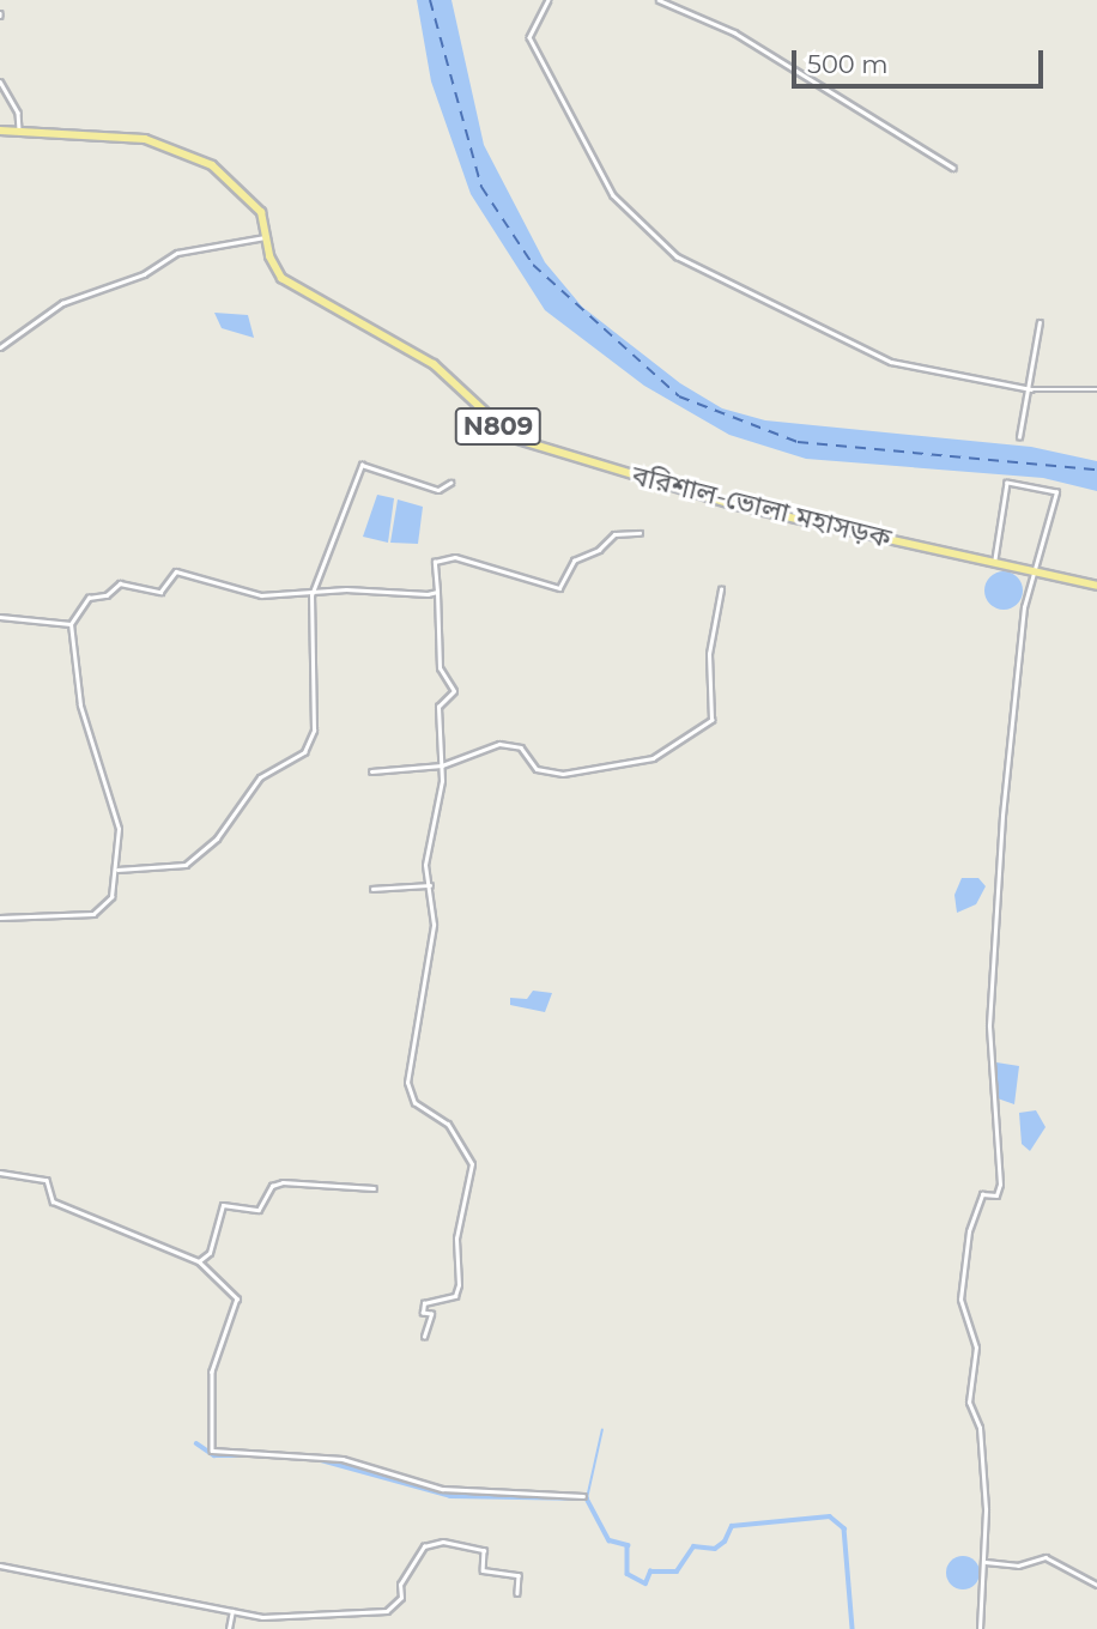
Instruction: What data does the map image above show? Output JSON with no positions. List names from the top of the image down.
{
  "streets": {
    "highway": ["N809", "বরিশাল-ভোলা মহাসড়ক"]
  },
  "scale_bar": "500 m"
}
